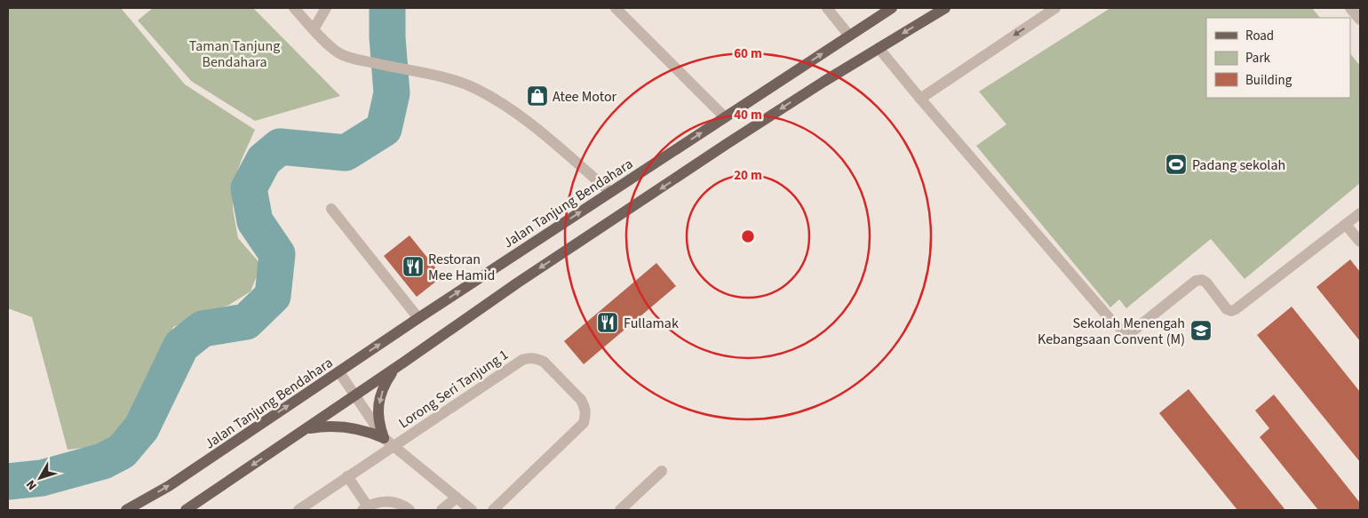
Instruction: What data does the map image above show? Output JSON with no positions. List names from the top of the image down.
{
  "streets": {
    "main road": ["Jalan Tanjung Bendahara"],
    "street": ["Lorong Seri Tanjung 1"]
  },
  "parks": ["Taman Tanjung Bendahara"],
  "places": {
    "shop": ["Atee Motor"],
    "sports": ["Padang sekolah"],
    "restaurant": ["Restoran Mee Hamid", "Fullamak"],
    "school or university": ["Sekolah Menengah Kebangsaan Convent (M)"]
  },
  "legend": ["Road", "Park", "Building"],
  "north": "bottom left",
  "rings": ["60 m", "40 m", "20 m"]
}
